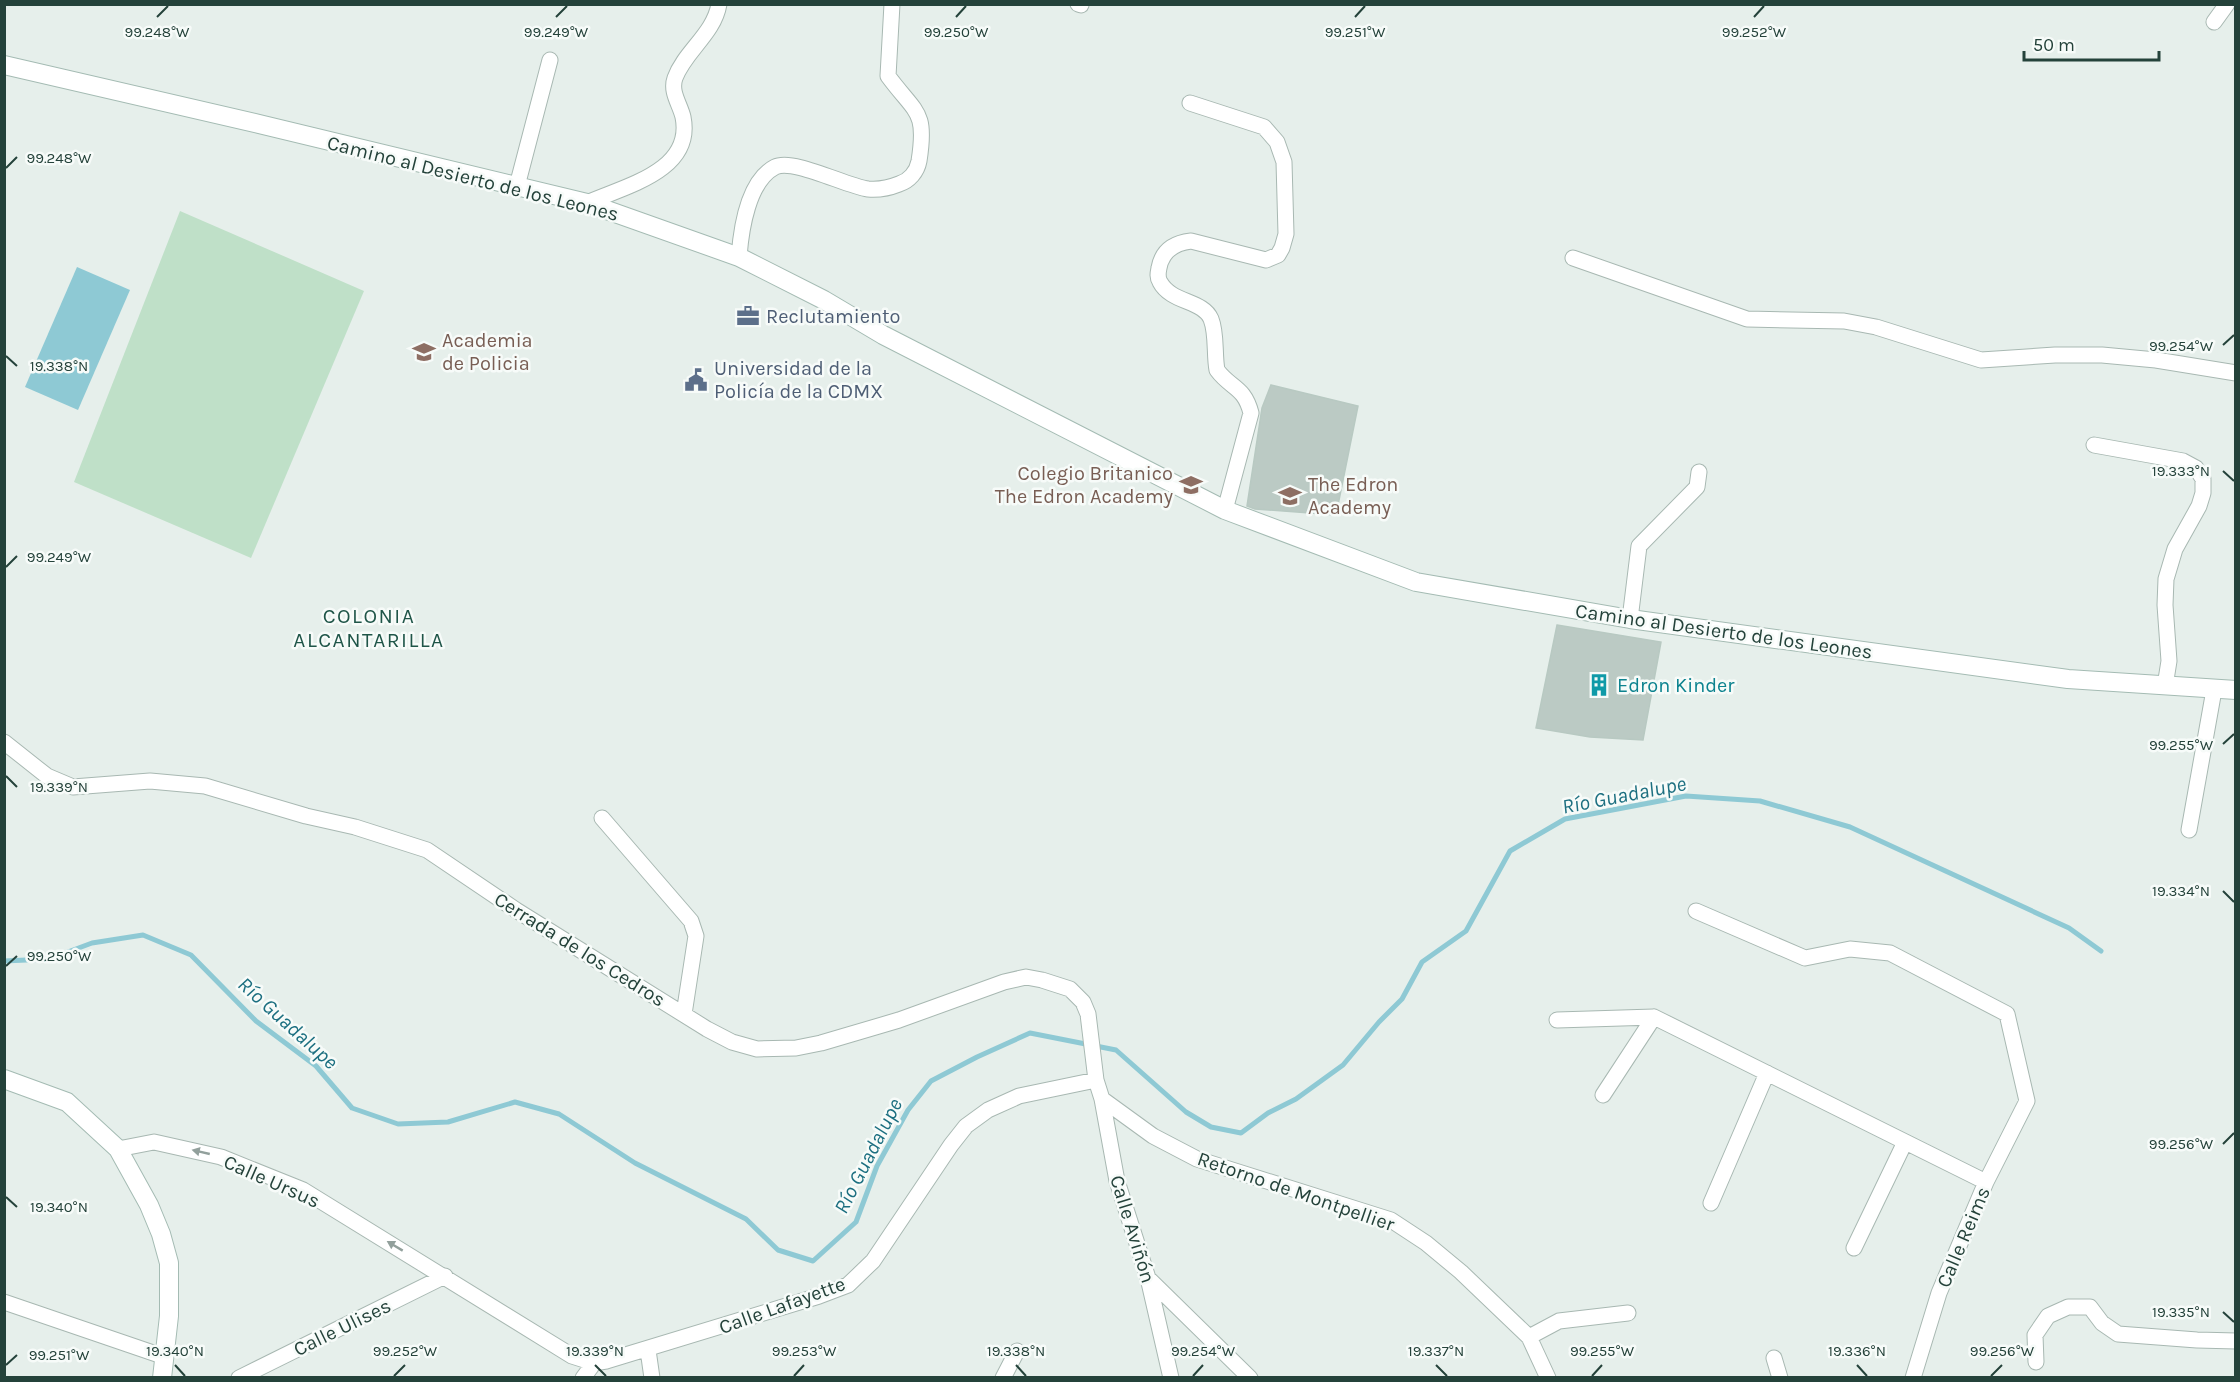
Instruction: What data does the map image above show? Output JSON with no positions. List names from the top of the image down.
{
  "streets": {
    "main road": ["Camino al Desierto de los Leones"],
    "street": [
      "Cerrada de los Cedros",
      "Calle Ursus",
      "Retorno de Montpellier",
      "Calle Aviñón",
      "Calle Reims",
      "Calle Lafayette",
      "Calle Ulises"
    ]
  },
  "crossings": [
    ["Cerrada de los Cedros", "Calle Aviñón"],
    ["Cerrada de los Cedros", "Calle Lafayette"],
    ["Calle Ursus", "Calle Ulises"],
    ["Retorno de Montpellier", "Calle Aviñón"],
    ["Calle Aviñón", "Calle Lafayette"]
  ],
  "one_way": ["Calle Ursus"],
  "districts": ["COLONIA ALCANTARILLA"],
  "water": ["Río Guadalupe"],
  "places": {
    "office": ["Reclutamiento"],
    "school or university": ["Academia de Policia", "Colegio Britanico The Edron Academy", "The Edron Academy"],
    "public building": ["Universidad de la Policía de la CDMX"],
    "building": ["Edron Kinder"]
  },
  "scale_bar": "50 m",
  "coordinates": [
    "99.248°W",
    "99.249°W",
    "99.250°W",
    "99.251°W",
    "99.252°W",
    "99.254°W",
    "19.338°N",
    "19.333°N",
    "99.255°W",
    "19.339°N",
    "19.334°N",
    "99.256°W",
    "19.340°N",
    "19.335°N",
    "99.253°W",
    "19.337°N",
    "19.336°N"
  ]
}
